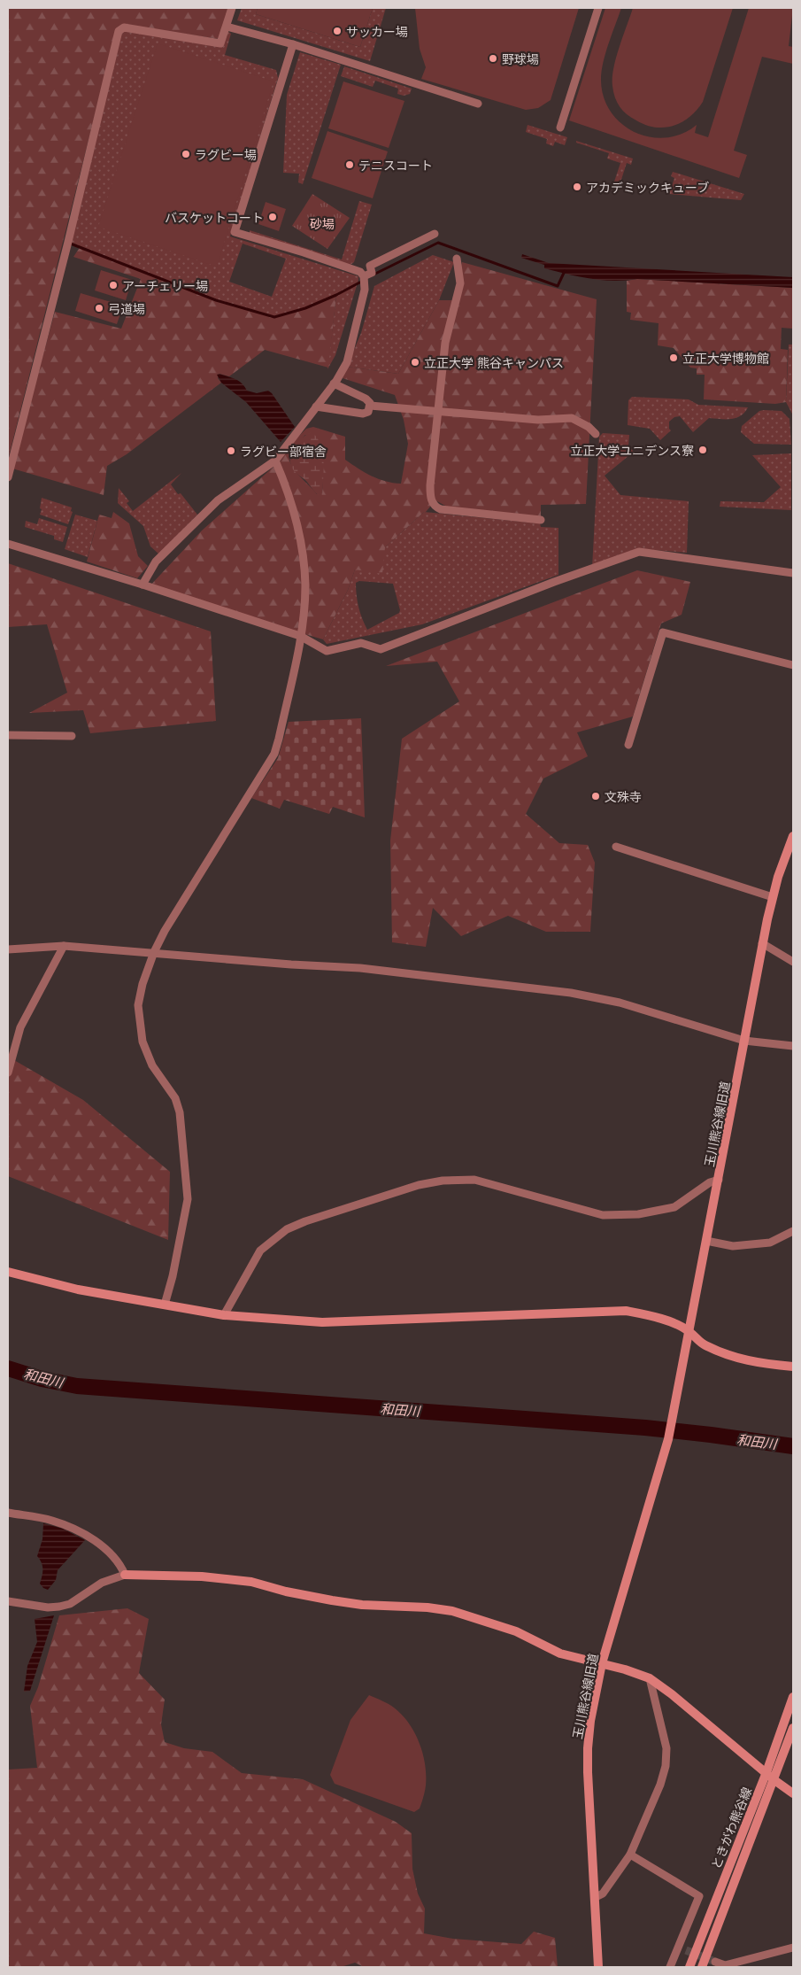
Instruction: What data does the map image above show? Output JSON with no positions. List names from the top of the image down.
{
  "streets": {
    "street": ["玉川熊谷線旧道", "ときがわ熊谷線"]
  },
  "water": ["和田川"],
  "parks": ["砂場"],
  "places": [
    "サッカー場",
    "野球場",
    "ラグビー場",
    "テニスコート",
    "アカデミックキューブ",
    "バスケットコート",
    "アーチェリー場",
    "弓道場",
    "立正大学博物館",
    "立正大学 熊谷キャンパス",
    "立正大学ユニデンス寮",
    "ラグビー部宿舎",
    "文殊寺"
  ]
}
